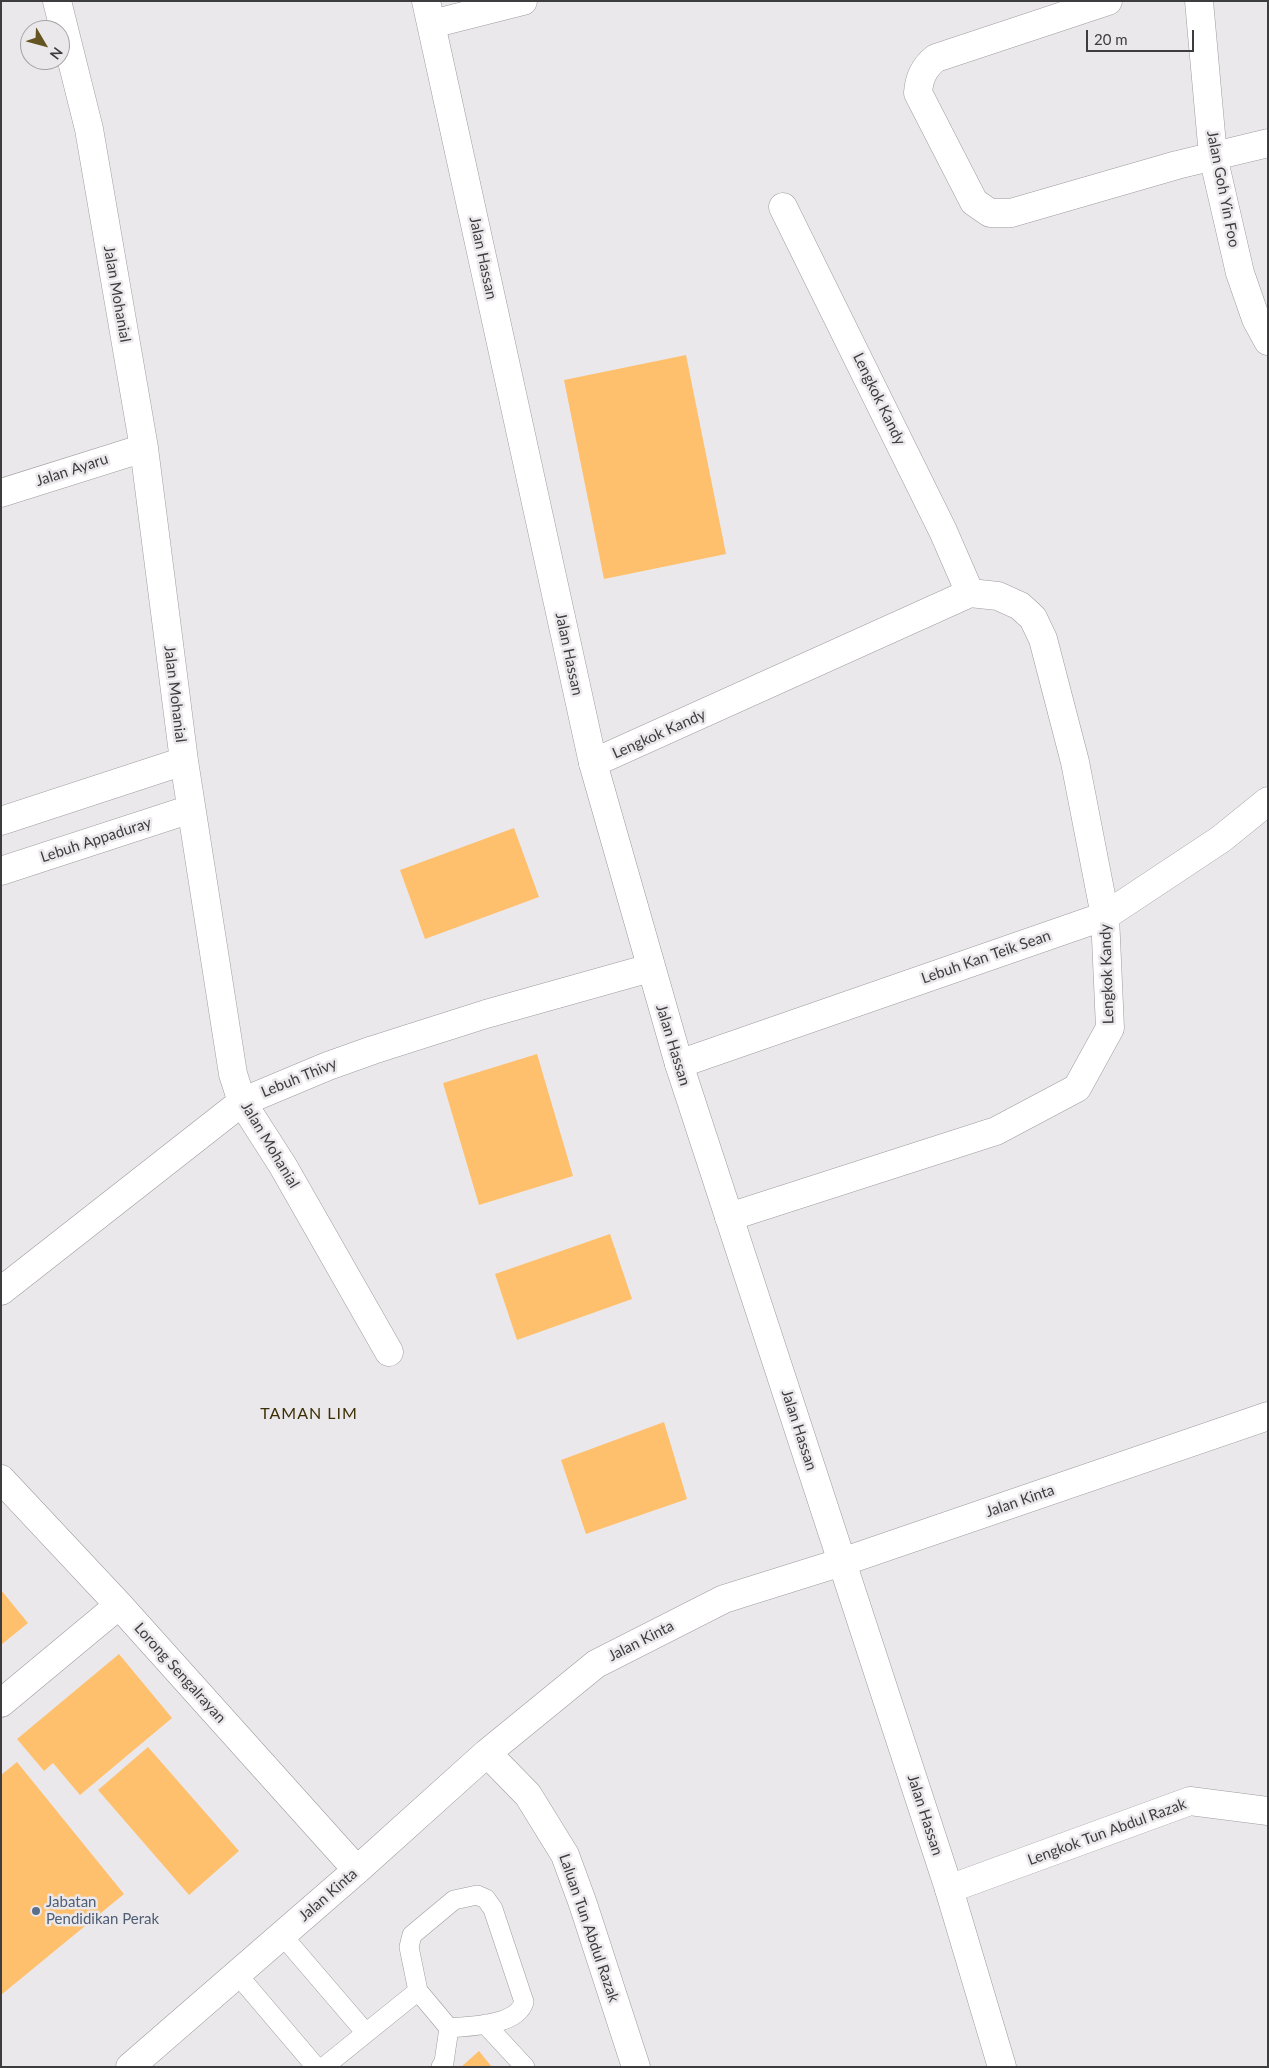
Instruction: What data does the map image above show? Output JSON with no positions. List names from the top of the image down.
{
  "streets": {
    "street": [
      "Jalan Goh Yin Foo",
      "Jalan Hassan",
      "Jalan Mohanial",
      "Lengkok Kandy",
      "Jalan Ayaru",
      "Lebuh Appaduray",
      "Lebuh Kan Teik Sean",
      "Lebuh Thivy",
      "Jalan Kinta",
      "Lorong Sengalrayan",
      "Lengkok Tun Abdul Razak",
      "Laluan Tun Abdul Razak"
    ]
  },
  "crossings": [
    ["Jalan Hassan", "Lengkok Kandy"],
    ["Jalan Hassan", "Lebuh Kan Teik Sean"],
    ["Jalan Hassan", "Lebuh Thivy"],
    ["Jalan Hassan", "Jalan Kinta"],
    ["Jalan Hassan", "Lengkok Tun Abdul Razak"],
    ["Jalan Mohanial", "Jalan Ayaru"],
    ["Jalan Mohanial", "Lebuh Appaduray"],
    ["Jalan Mohanial", "Lebuh Thivy"],
    ["Lengkok Kandy", "Lebuh Kan Teik Sean"],
    ["Jalan Kinta", "Lorong Sengalrayan"],
    ["Jalan Kinta", "Laluan Tun Abdul Razak"]
  ],
  "districts": ["TAMAN LIM"],
  "places": ["Jabatan Pendidikan Perak"],
  "scale_bar": "20 m",
  "north": "bottom right"
}
